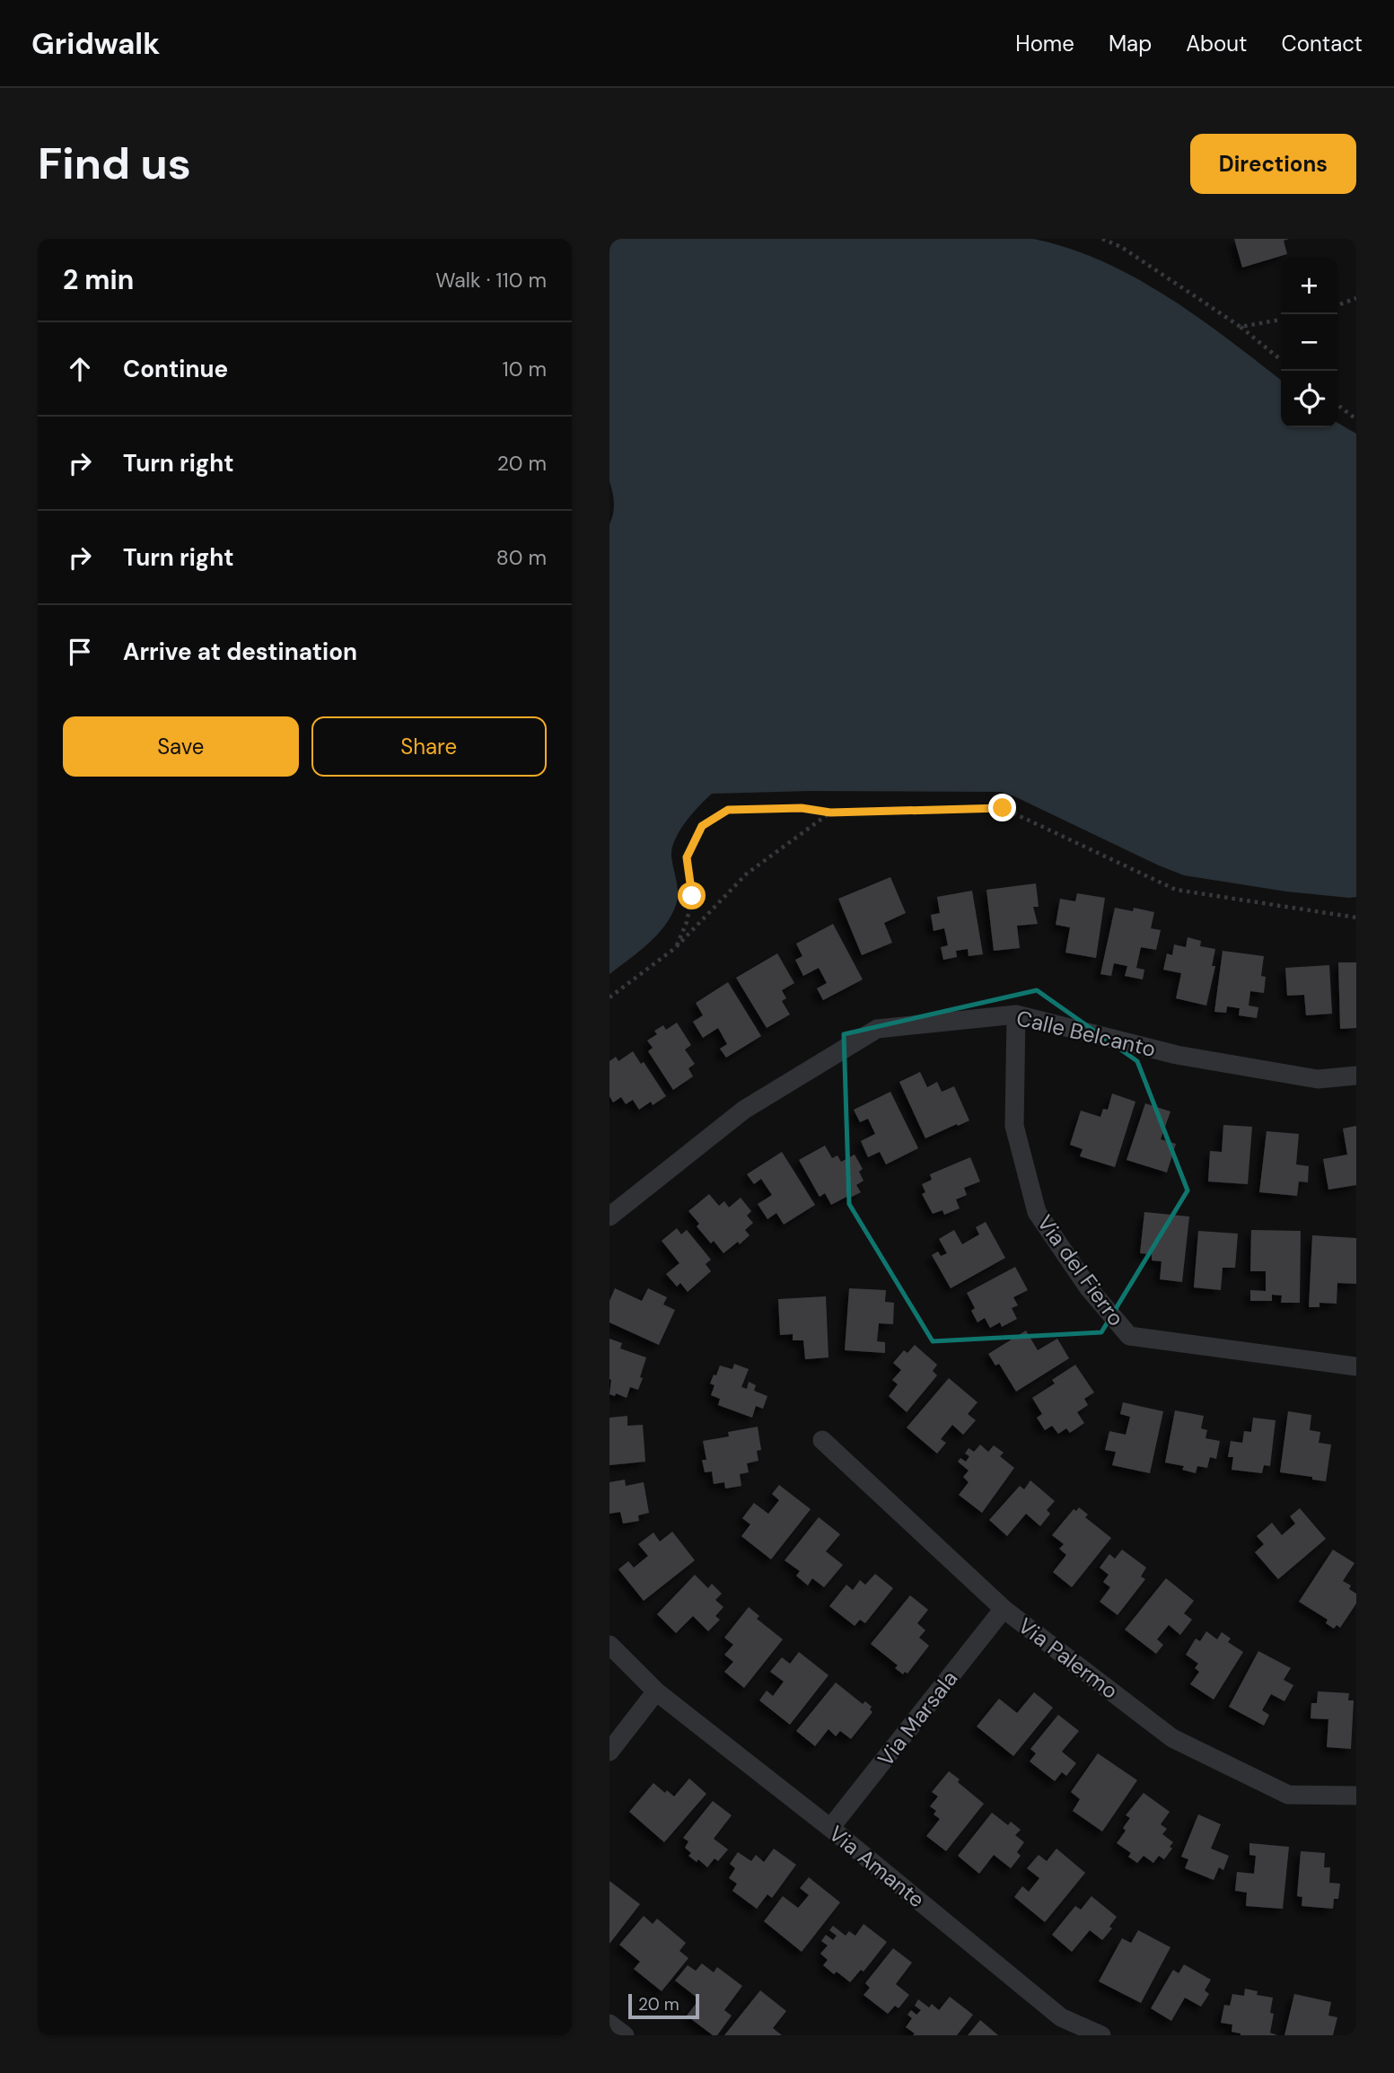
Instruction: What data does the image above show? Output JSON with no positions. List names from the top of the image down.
{
  "streets": {
    "street": [
      "Calle Belcanto",
      "Via del Fierro",
      "Via Palermo",
      "Via Marsala",
      "Via Amante"
    ]
  },
  "crossings": [
    ["Calle Belcanto", "Via del Fierro"],
    ["Via Palermo", "Via Marsala"],
    ["Via Marsala", "Via Amante"]
  ],
  "scale_bar": "20 m",
  "page": {
    "header": "Gridwalk",
    "nav": [
      "Home",
      "Map",
      "About",
      "Contact"
    ],
    "buttons": [
      "Directions",
      ["Save", "Share"]
    ],
    "title": "Find us",
    "heading": ["2 min", "Walk · 110 m"],
    "map_buttons": ["+", "−"],
    "list": [
      ["Continue", "10 m"],
      ["Turn right", "20 m"],
      ["Turn right", "80 m"],
      "Arrive at destination"
    ],
    "scale": "20 m"
  }
}
